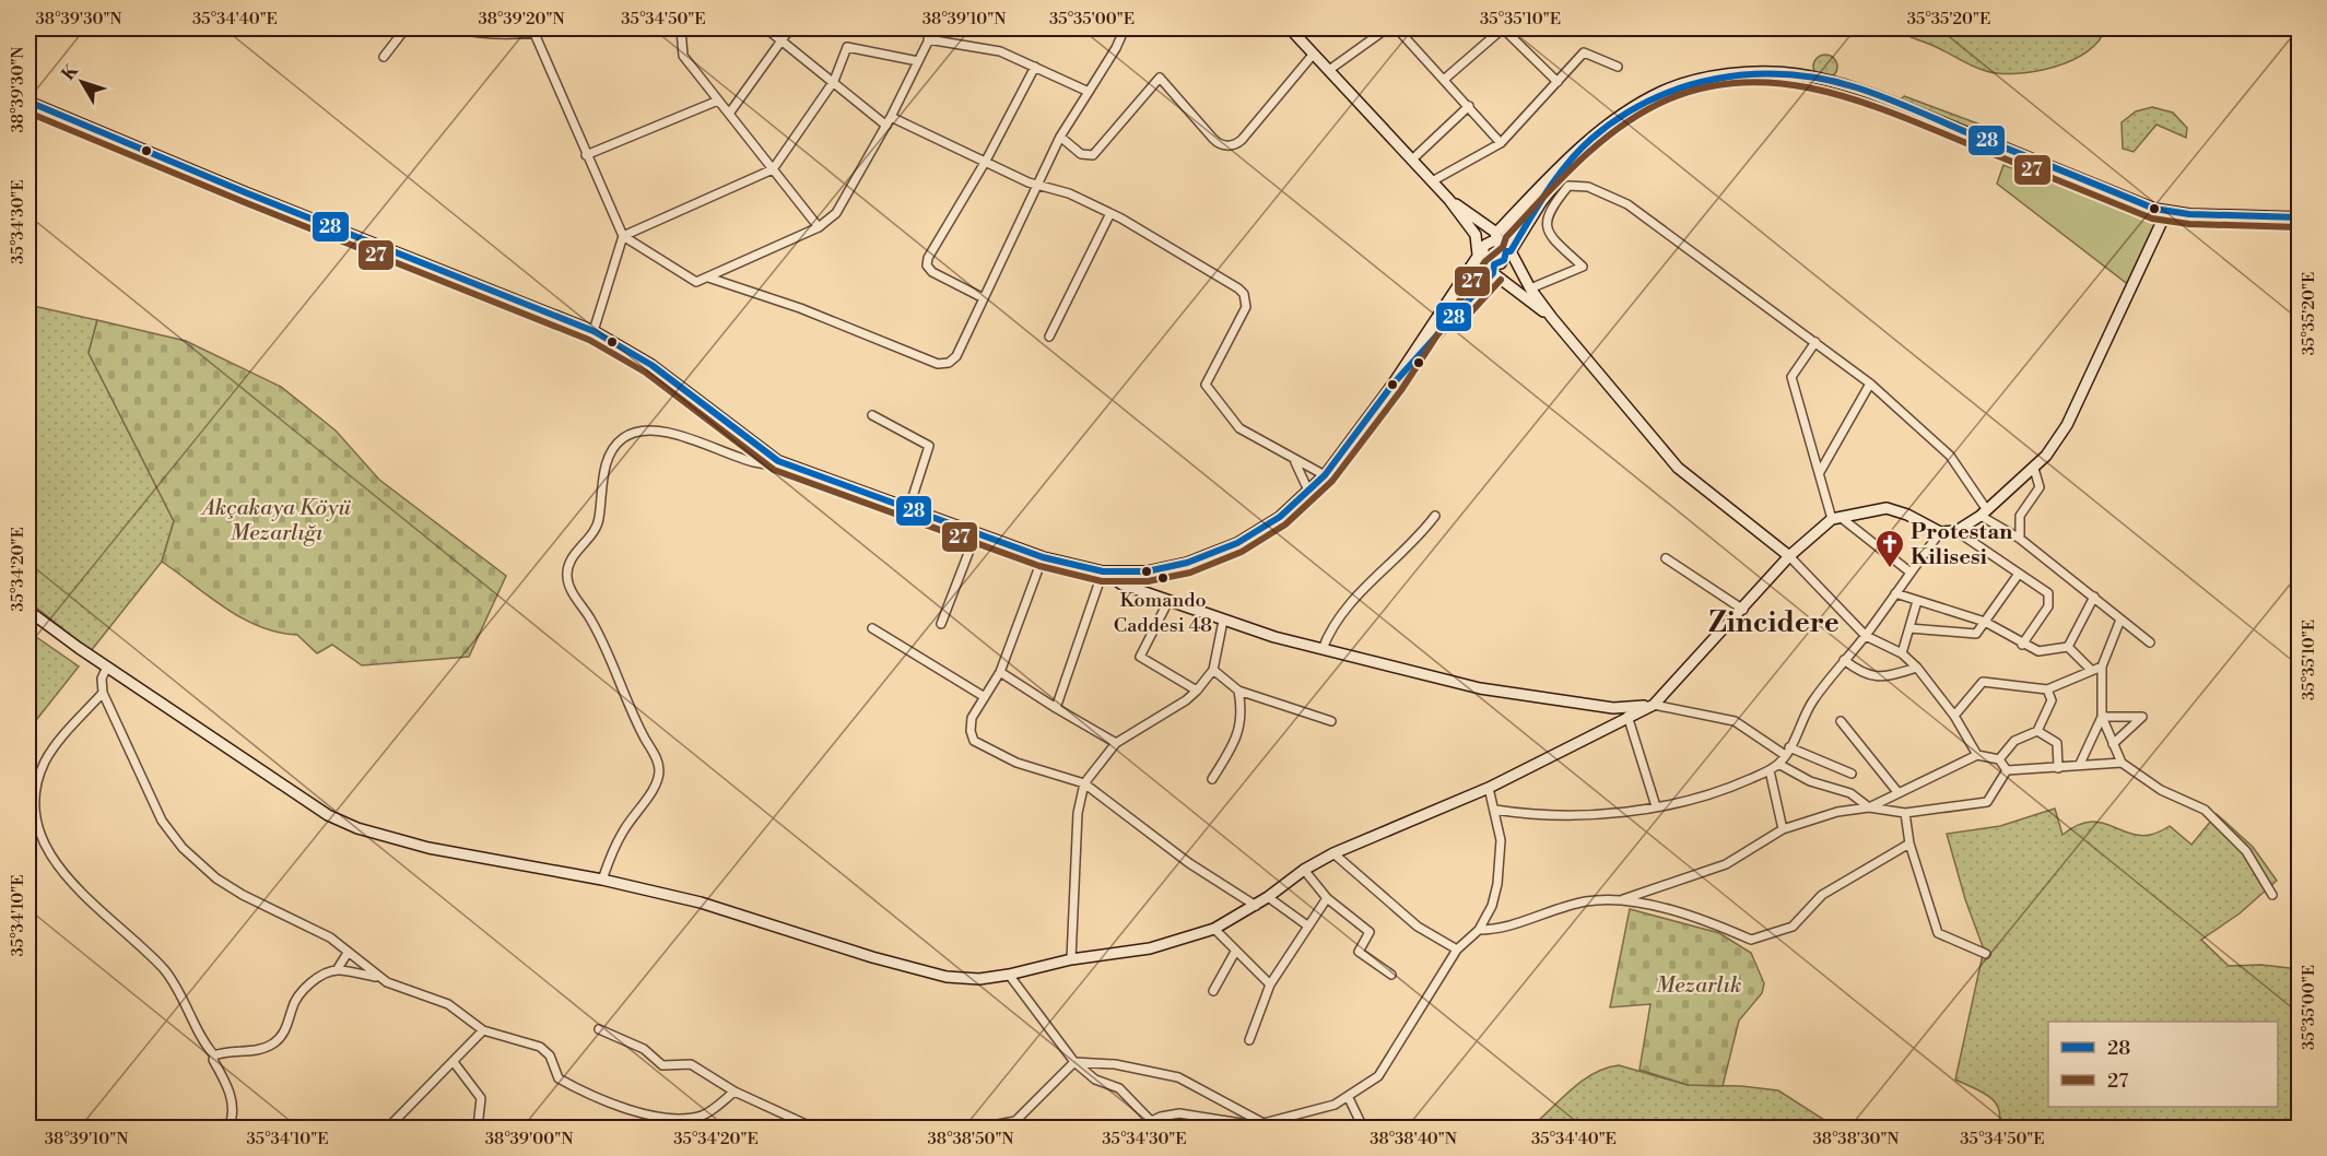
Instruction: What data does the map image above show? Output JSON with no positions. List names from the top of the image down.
{
  "districts": ["Zincidere"],
  "parks": ["Akçakaya Köyü Mezarlığı", "Mezarlık"],
  "places": {
    "church": ["Protestan Kilisesi"],
    "other": ["Komando Caddesi 48"]
  },
  "lines": ["transit line 28", "transit line 27"],
  "legend": ["28", "27"],
  "north": "top left",
  "coordinates": [
    "38°39'30\"N",
    "35°34'40\"E",
    "38°39'20\"N",
    "35°34'50\"E",
    "38°39'10\"N",
    "35°35'00\"E",
    "35°35'10\"E",
    "35°35'20\"E",
    "35°34'30\"E",
    "35°34'20\"E",
    "35°34'10\"E",
    "38°39'00\"N",
    "38°38'50\"N",
    "38°38'40\"N",
    "38°38'30\"N"
  ]
}
